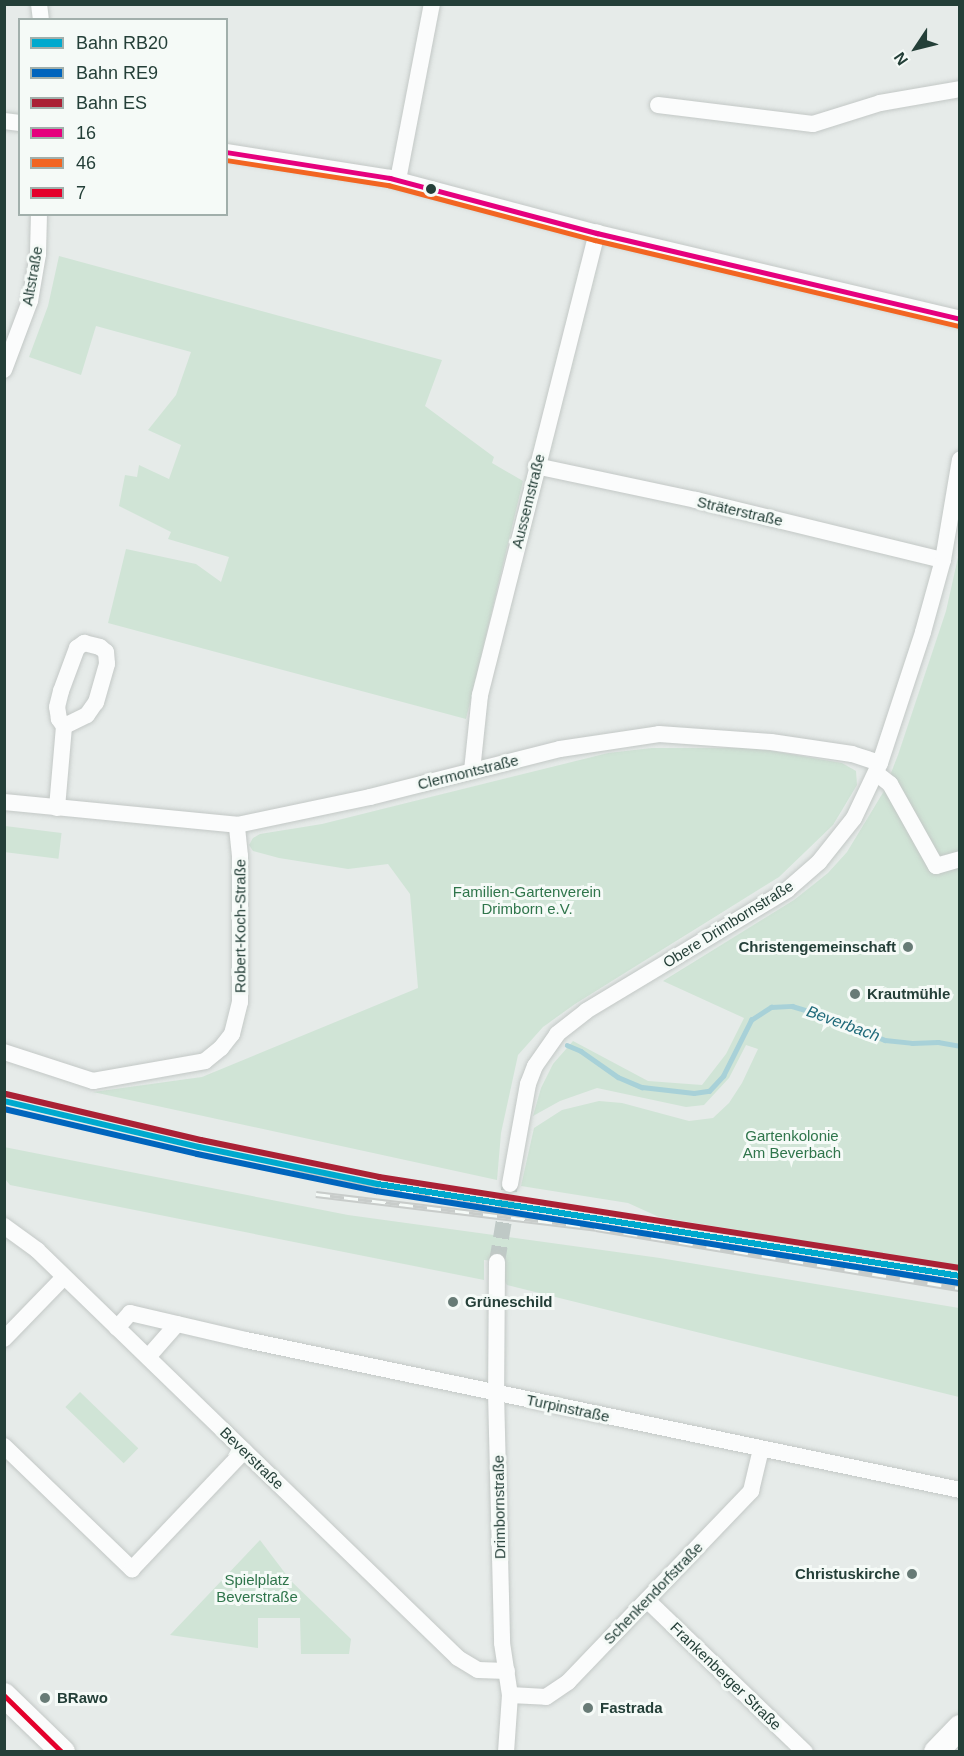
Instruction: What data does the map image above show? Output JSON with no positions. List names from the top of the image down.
{
  "streets": {
    "street": [
      "Altstraße",
      "Aussemstraße",
      "Sträterstraße",
      "Clermontstraße",
      "Obere Drimbornstraße",
      "Robert-Koch-Straße",
      "Turpinstraße",
      "Beverstraße",
      "Drimbornstraße",
      "Schenkendorfstraße",
      "Frankenberger Straße"
    ]
  },
  "crossings": [
    ["Aussemstraße", "Sträterstraße"],
    ["Aussemstraße", "Clermontstraße"],
    ["Sträterstraße", "Obere Drimbornstraße"],
    ["Clermontstraße", "Obere Drimbornstraße"],
    ["Clermontstraße", "Robert-Koch-Straße"],
    ["Turpinstraße", "Beverstraße"],
    ["Turpinstraße", "Drimbornstraße"],
    ["Turpinstraße", "Schenkendorfstraße"],
    ["Beverstraße", "Drimbornstraße"],
    ["Drimbornstraße", "Schenkendorfstraße"],
    ["Schenkendorfstraße", "Frankenberger Straße"]
  ],
  "water": ["Beverbach"],
  "parks": ["Familien-Gartenverein Drimborn e.V.", "Gartenkolonie Am Beverbach", "Spielplatz Beverstraße"],
  "places": [
    "Christengemeinschaft",
    "Krautmühle",
    "Grüneschild",
    "Christuskirche",
    "BRawo",
    "Fastrada"
  ],
  "lines": [
    "transit line 16",
    "transit line 46",
    "rail line ES",
    "rail line RB20",
    "rail line RE9",
    "transit line 7"
  ],
  "legend": [
    "Bahn RB20",
    "Bahn RE9",
    "Bahn ES",
    "16",
    "46",
    "7"
  ],
  "north": "bottom left"
}
